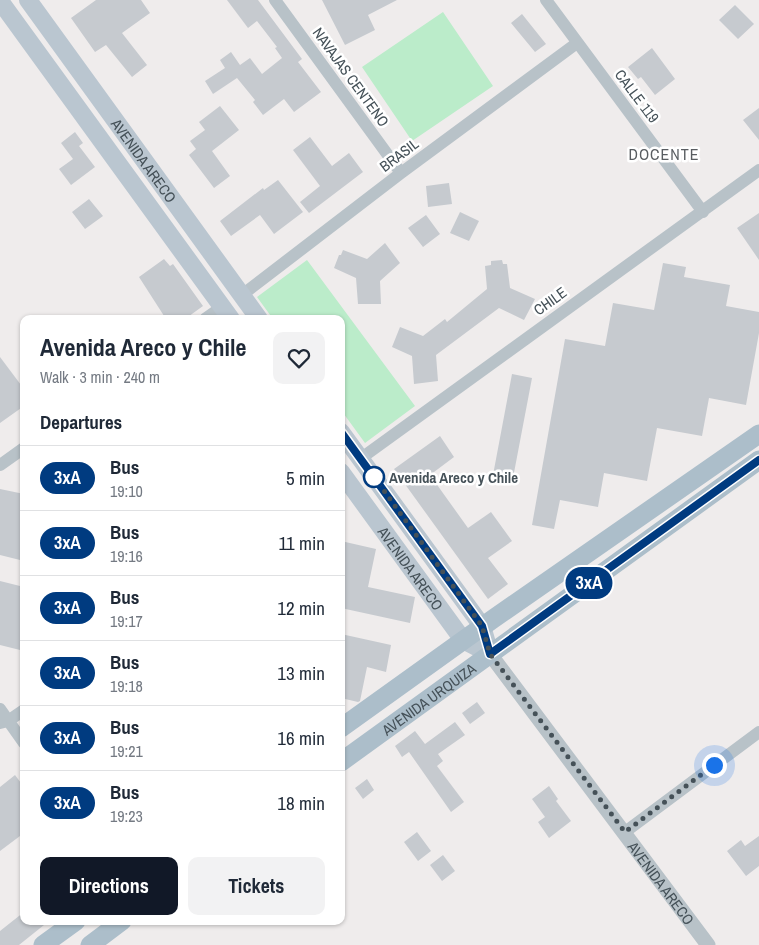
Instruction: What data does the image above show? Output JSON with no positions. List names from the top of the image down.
{
  "streets": {
    "main road": ["AVENIDA ARECO", "AVENIDA URQUIZA"],
    "street": [
      "NAVAJAS CENTENO",
      "CALLE 119",
      "BRASIL",
      "CHILE"
    ]
  },
  "crossings": [
    ["NAVAJAS CENTENO", "BRASIL"],
    ["CALLE 119", "BRASIL"],
    ["CALLE 119", "CHILE"],
    ["BRASIL", "AVENIDA ARECO"],
    ["AVENIDA ARECO", "CHILE"],
    ["AVENIDA ARECO", "AVENIDA URQUIZA"]
  ],
  "districts": ["DOCENTE"],
  "places": ["Avenida Areco y Chile"],
  "lines": ["bus line 3xA"],
  "page": {
    "on_map": "3xA",
    "heading": [
      ["Avenida Areco y Chile", "Walk · 3 min · 240 m"],
      "Departures"
    ],
    "list": [
      {
        "mark": "3xA",
        "name": "Bus",
        "note": "19:10",
        "value": "5 min"
      },
      {
        "mark": "3xA",
        "name": "Bus",
        "note": "19:16",
        "value": "11 min"
      },
      {
        "mark": "3xA",
        "name": "Bus",
        "note": "19:17",
        "value": "12 min"
      },
      {
        "mark": "3xA",
        "name": "Bus",
        "note": "19:18",
        "value": "13 min"
      },
      {
        "mark": "3xA",
        "name": "Bus",
        "note": "19:21",
        "value": "16 min"
      },
      {
        "mark": "3xA",
        "name": "Bus",
        "note": "19:23",
        "value": "18 min"
      }
    ],
    "buttons": ["Directions", "Tickets"]
  }
}
